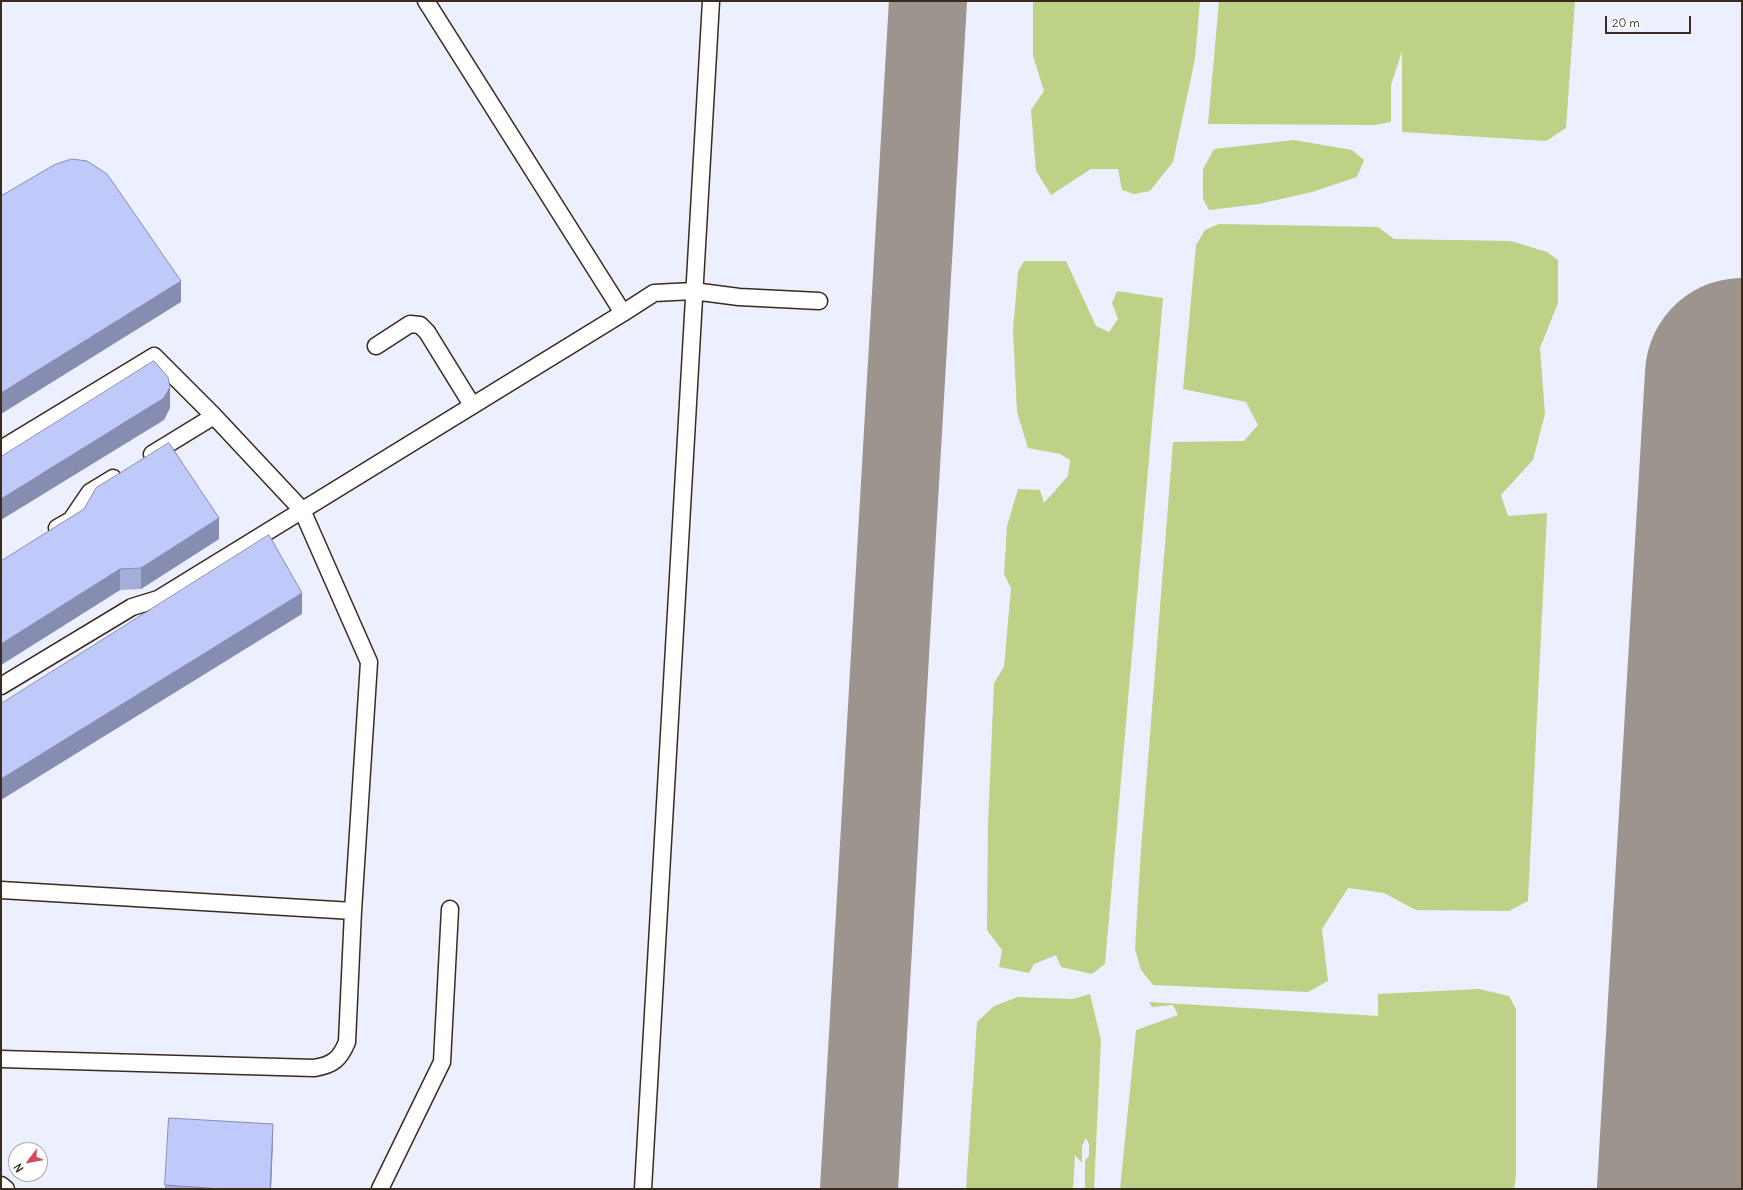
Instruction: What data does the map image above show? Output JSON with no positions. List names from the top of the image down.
{
  "scale_bar": "20 m",
  "north": "bottom left"
}
